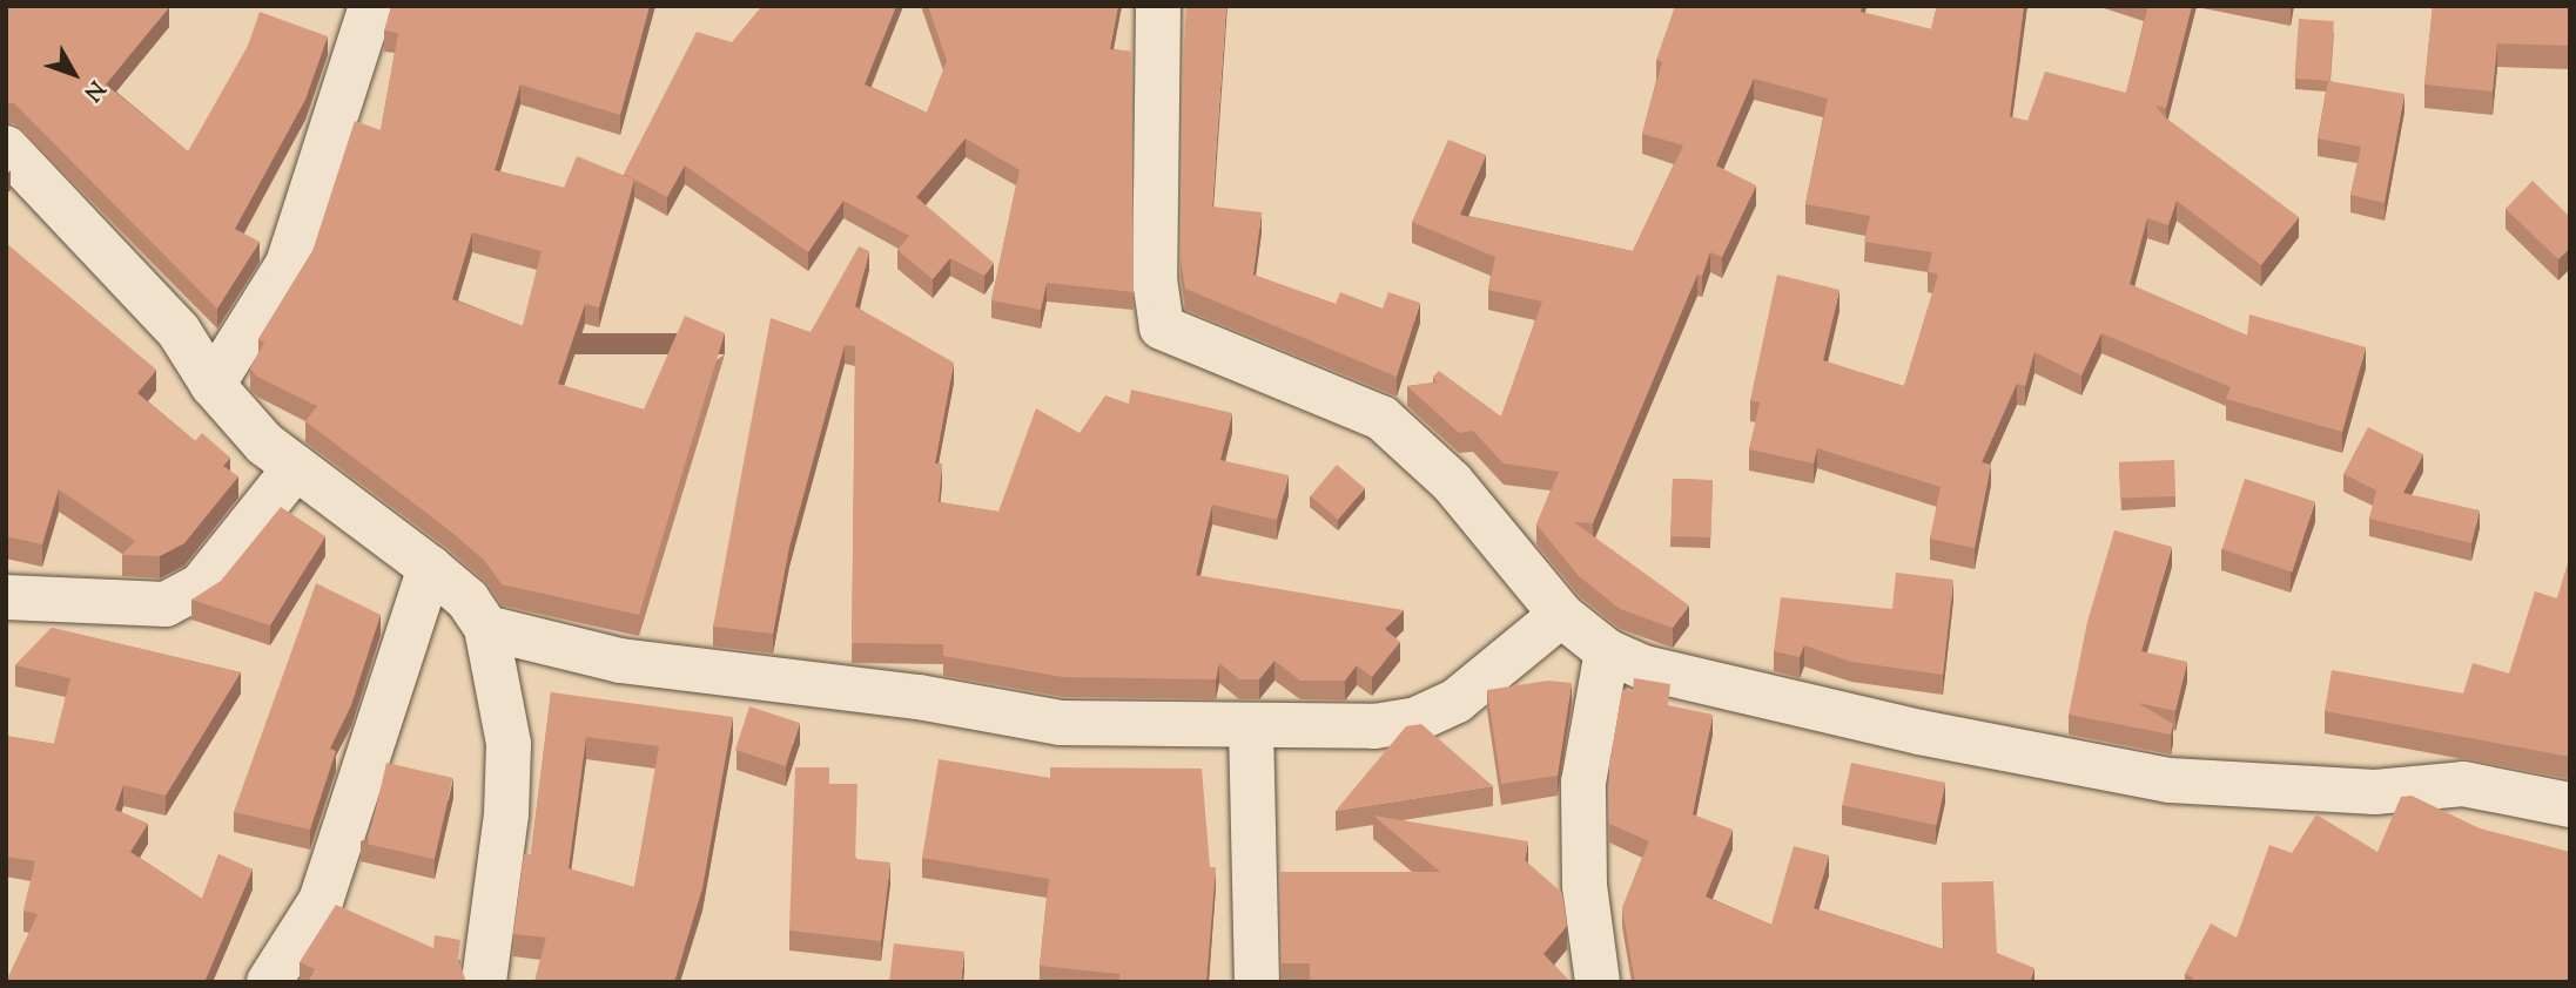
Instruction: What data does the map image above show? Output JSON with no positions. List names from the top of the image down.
{
  "north": "bottom right"
}
